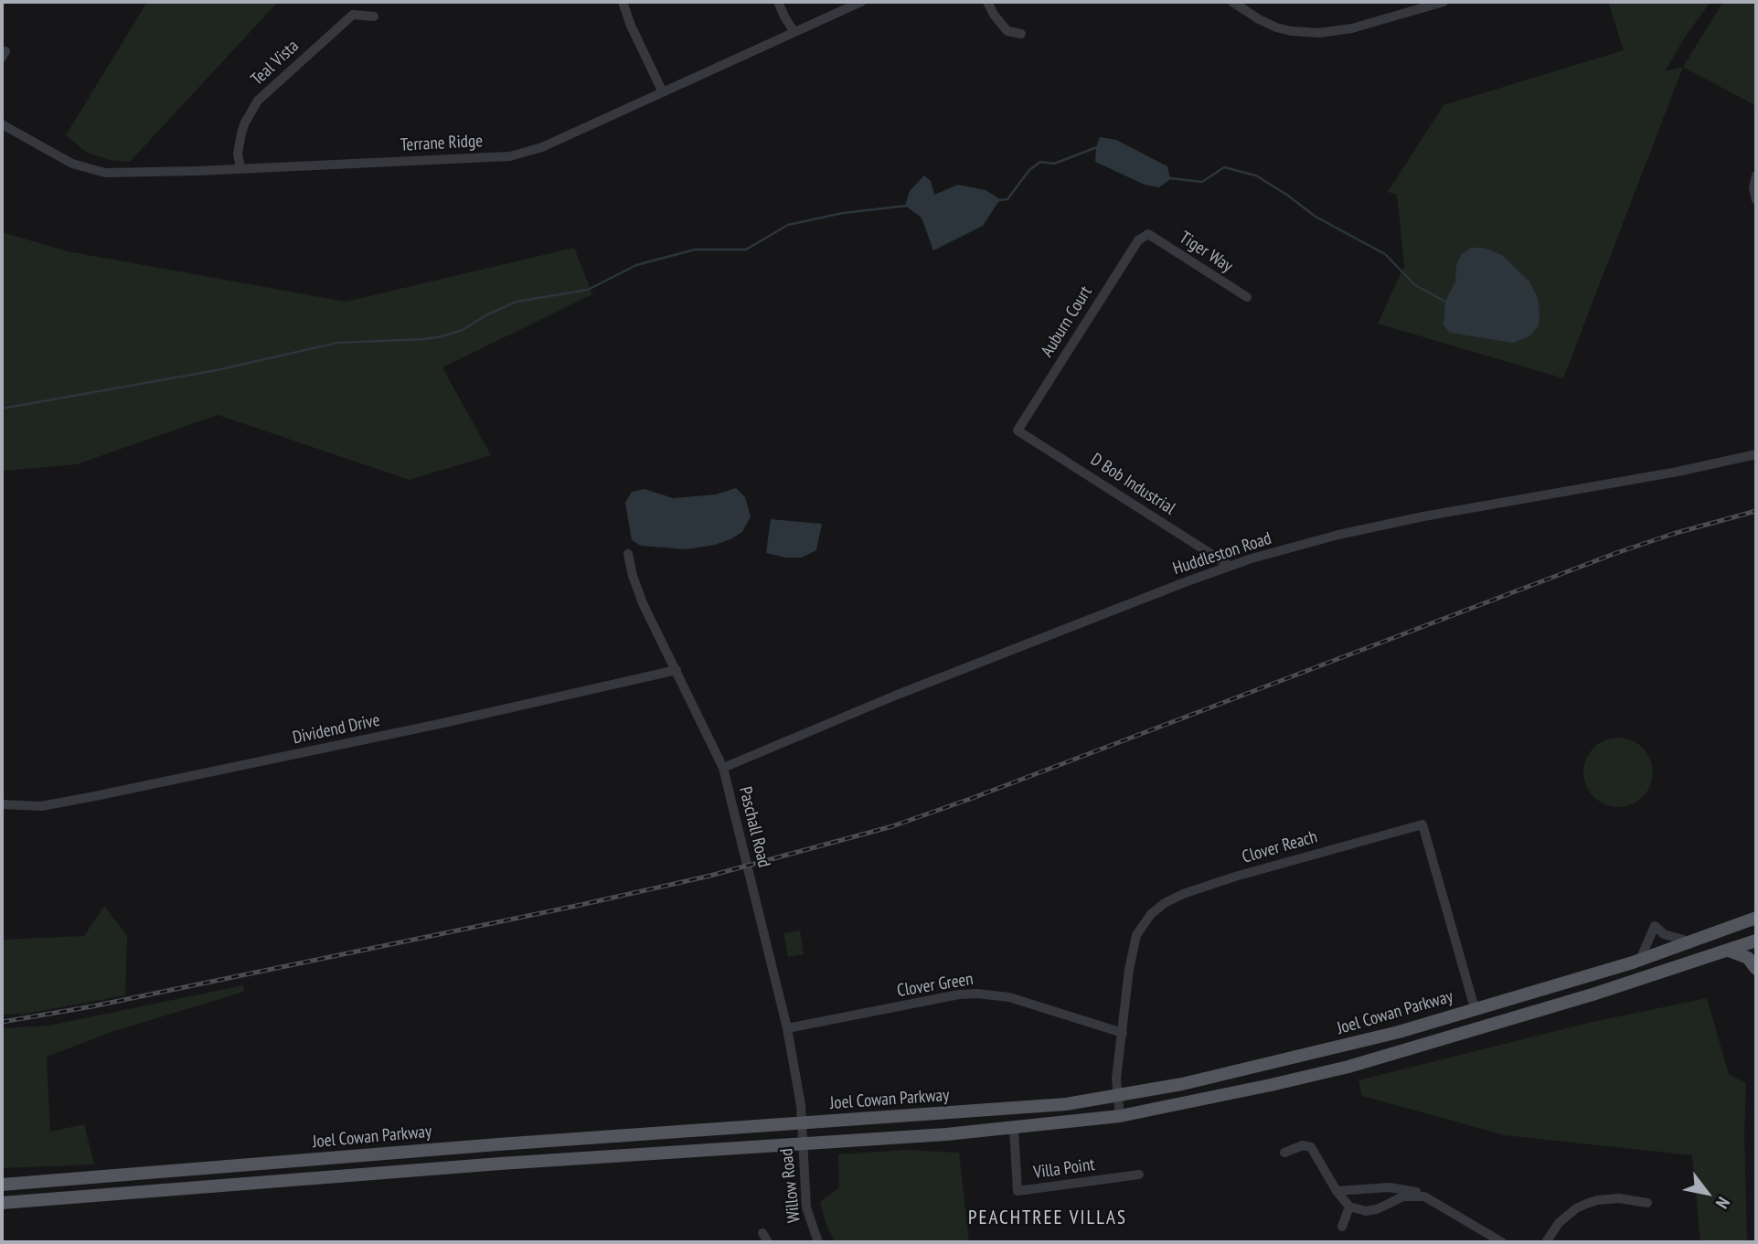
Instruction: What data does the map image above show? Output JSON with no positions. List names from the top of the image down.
{
  "streets": {
    "main road": ["Joel Cowan Parkway"],
    "street": [
      "Teal Vista",
      "Terrane Ridge",
      "Tiger Way",
      "Auburn Court",
      "D Bob Industrial",
      "Huddleston Road",
      "Dividend Drive",
      "Paschall Road",
      "Clover Reach",
      "Clover Green",
      "Villa Point",
      "Willow Road"
    ]
  },
  "crossings": [
    ["Teal Vista", "Terrane Ridge"],
    ["Tiger Way", "Auburn Court"],
    ["Auburn Court", "D Bob Industrial"],
    ["D Bob Industrial", "Huddleston Road"],
    ["Huddleston Road", "Paschall Road"],
    ["Dividend Drive", "Paschall Road"],
    ["Paschall Road", "Clover Green"],
    ["Paschall Road", "Joel Cowan Parkway"],
    ["Paschall Road", "Willow Road"],
    ["Clover Reach", "Clover Green"],
    ["Clover Reach", "Joel Cowan Parkway"],
    ["Joel Cowan Parkway", "Villa Point"],
    ["Joel Cowan Parkway", "Willow Road"]
  ],
  "districts": ["PEACHTREE VILLAS"],
  "north": "bottom right"
}
